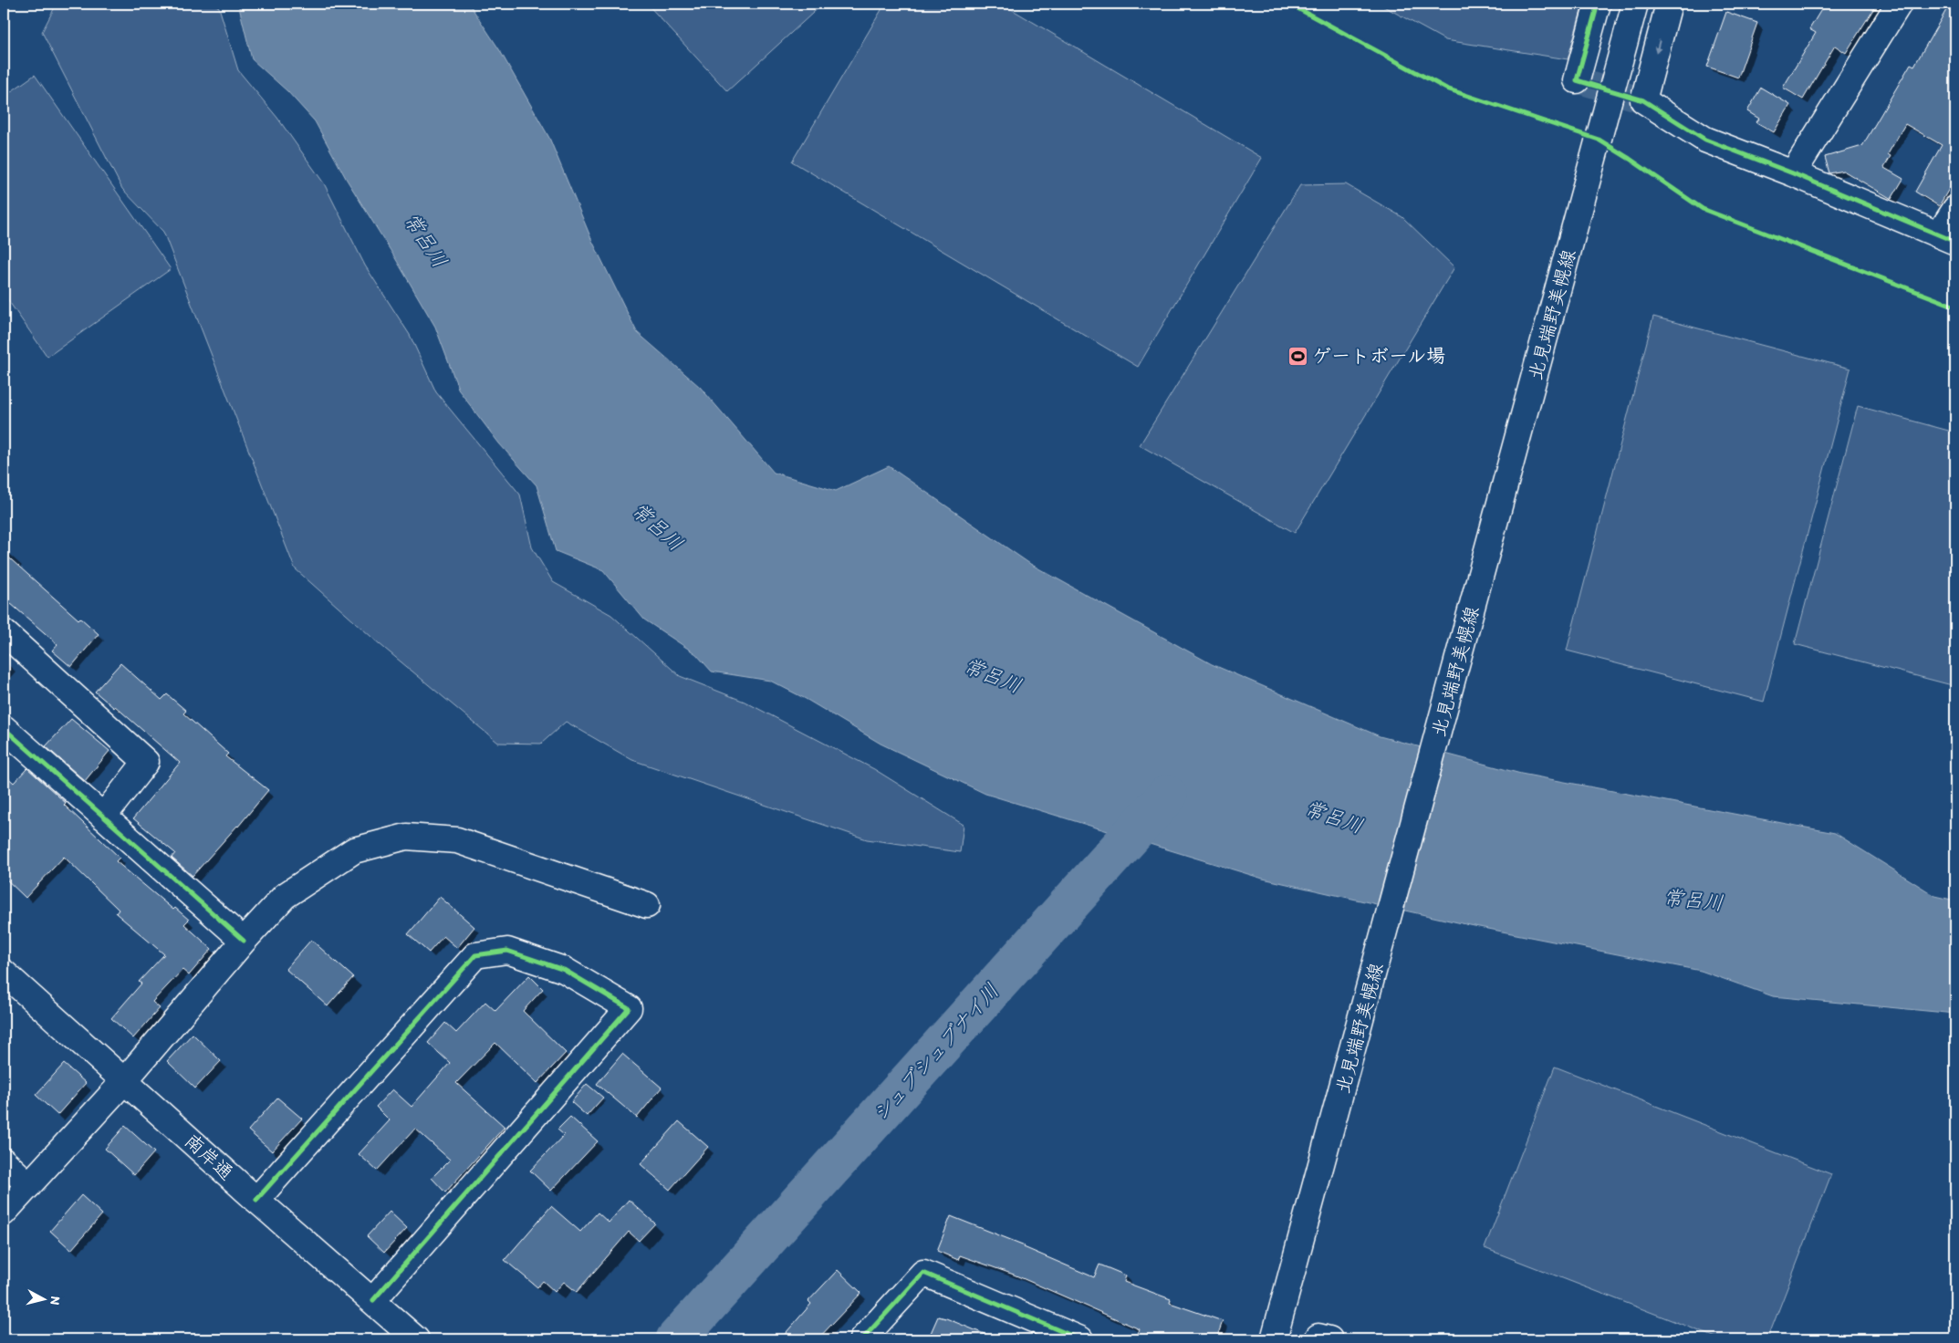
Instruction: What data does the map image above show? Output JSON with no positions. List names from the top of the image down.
{
  "streets": {
    "street": ["北見端野美幌線", "南岸通"]
  },
  "water": ["常呂川", "シュブシュブナイ川"],
  "places": {
    "sports": ["ゲートボール場"]
  },
  "north": "right"
}
